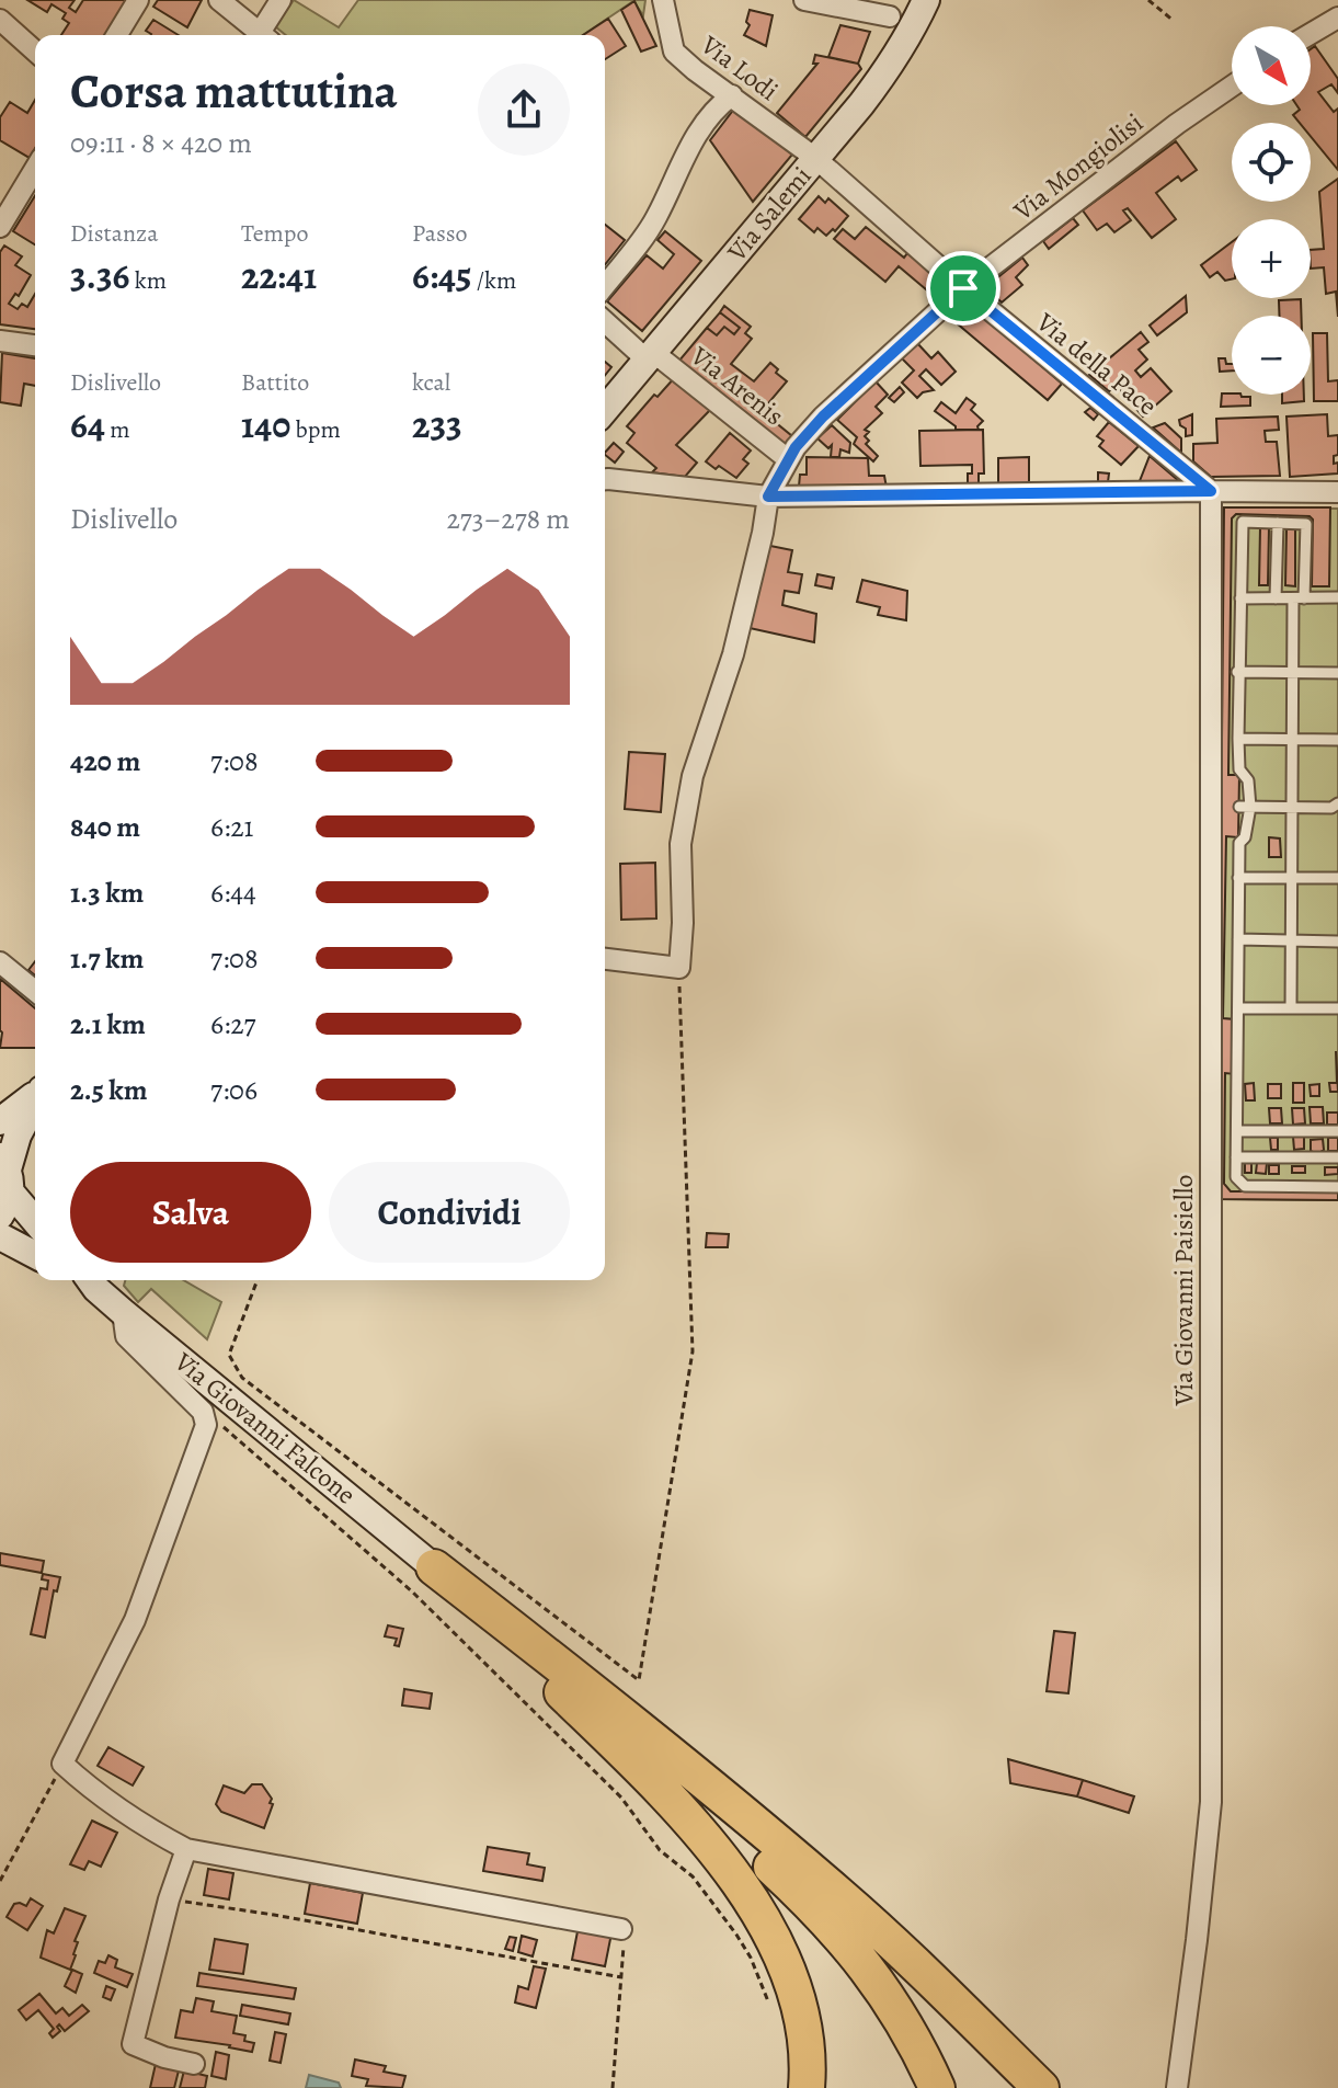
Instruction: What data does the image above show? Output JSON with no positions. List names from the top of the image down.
{
  "streets": {
    "main road": ["Via Salemi", "Via Giovanni Falcone"],
    "street": [
      "Via Lodi",
      "Via Mongiolisi",
      "Via della Pace",
      "Via Arenis",
      "Via Giovanni Paisiello"
    ]
  },
  "crossings": [
    ["Via Lodi", "Via Salemi"],
    ["Via Lodi", "Via della Pace"],
    ["Via Mongiolisi", "Via della Pace"],
    ["Via Mongiolisi", "Via Arenis"],
    ["Via Salemi", "Via della Pace"],
    ["Via Salemi", "Via Arenis"],
    ["Via della Pace", "Via Giovanni Paisiello"]
  ],
  "north": "bottom right",
  "page": {
    "map_buttons": ["+", "−"],
    "heading": ["Corsa mattutina", "09:11 · 8 × 420 m"],
    "stats": [
      ["Distanza", "3.36 km"],
      ["Tempo", "22:41"],
      ["Passo", "6:45 /km"],
      ["Dislivello", "64 m"],
      ["Battito", "140 bpm"],
      ["kcal", "233"]
    ],
    "chart": ["Dislivello", "273–278 m"],
    "list": [
      {
        "name": "420 m",
        "note": "7:08"
      },
      {
        "name": "840 m",
        "note": "6:21"
      },
      {
        "name": "1.3 km",
        "note": "6:44"
      },
      {
        "name": "1.7 km",
        "note": "7:08"
      },
      {
        "name": "2.1 km",
        "note": "6:27"
      },
      {
        "name": "2.5 km",
        "note": "7:06"
      }
    ],
    "buttons": ["Salva", "Condividi"]
  }
}
